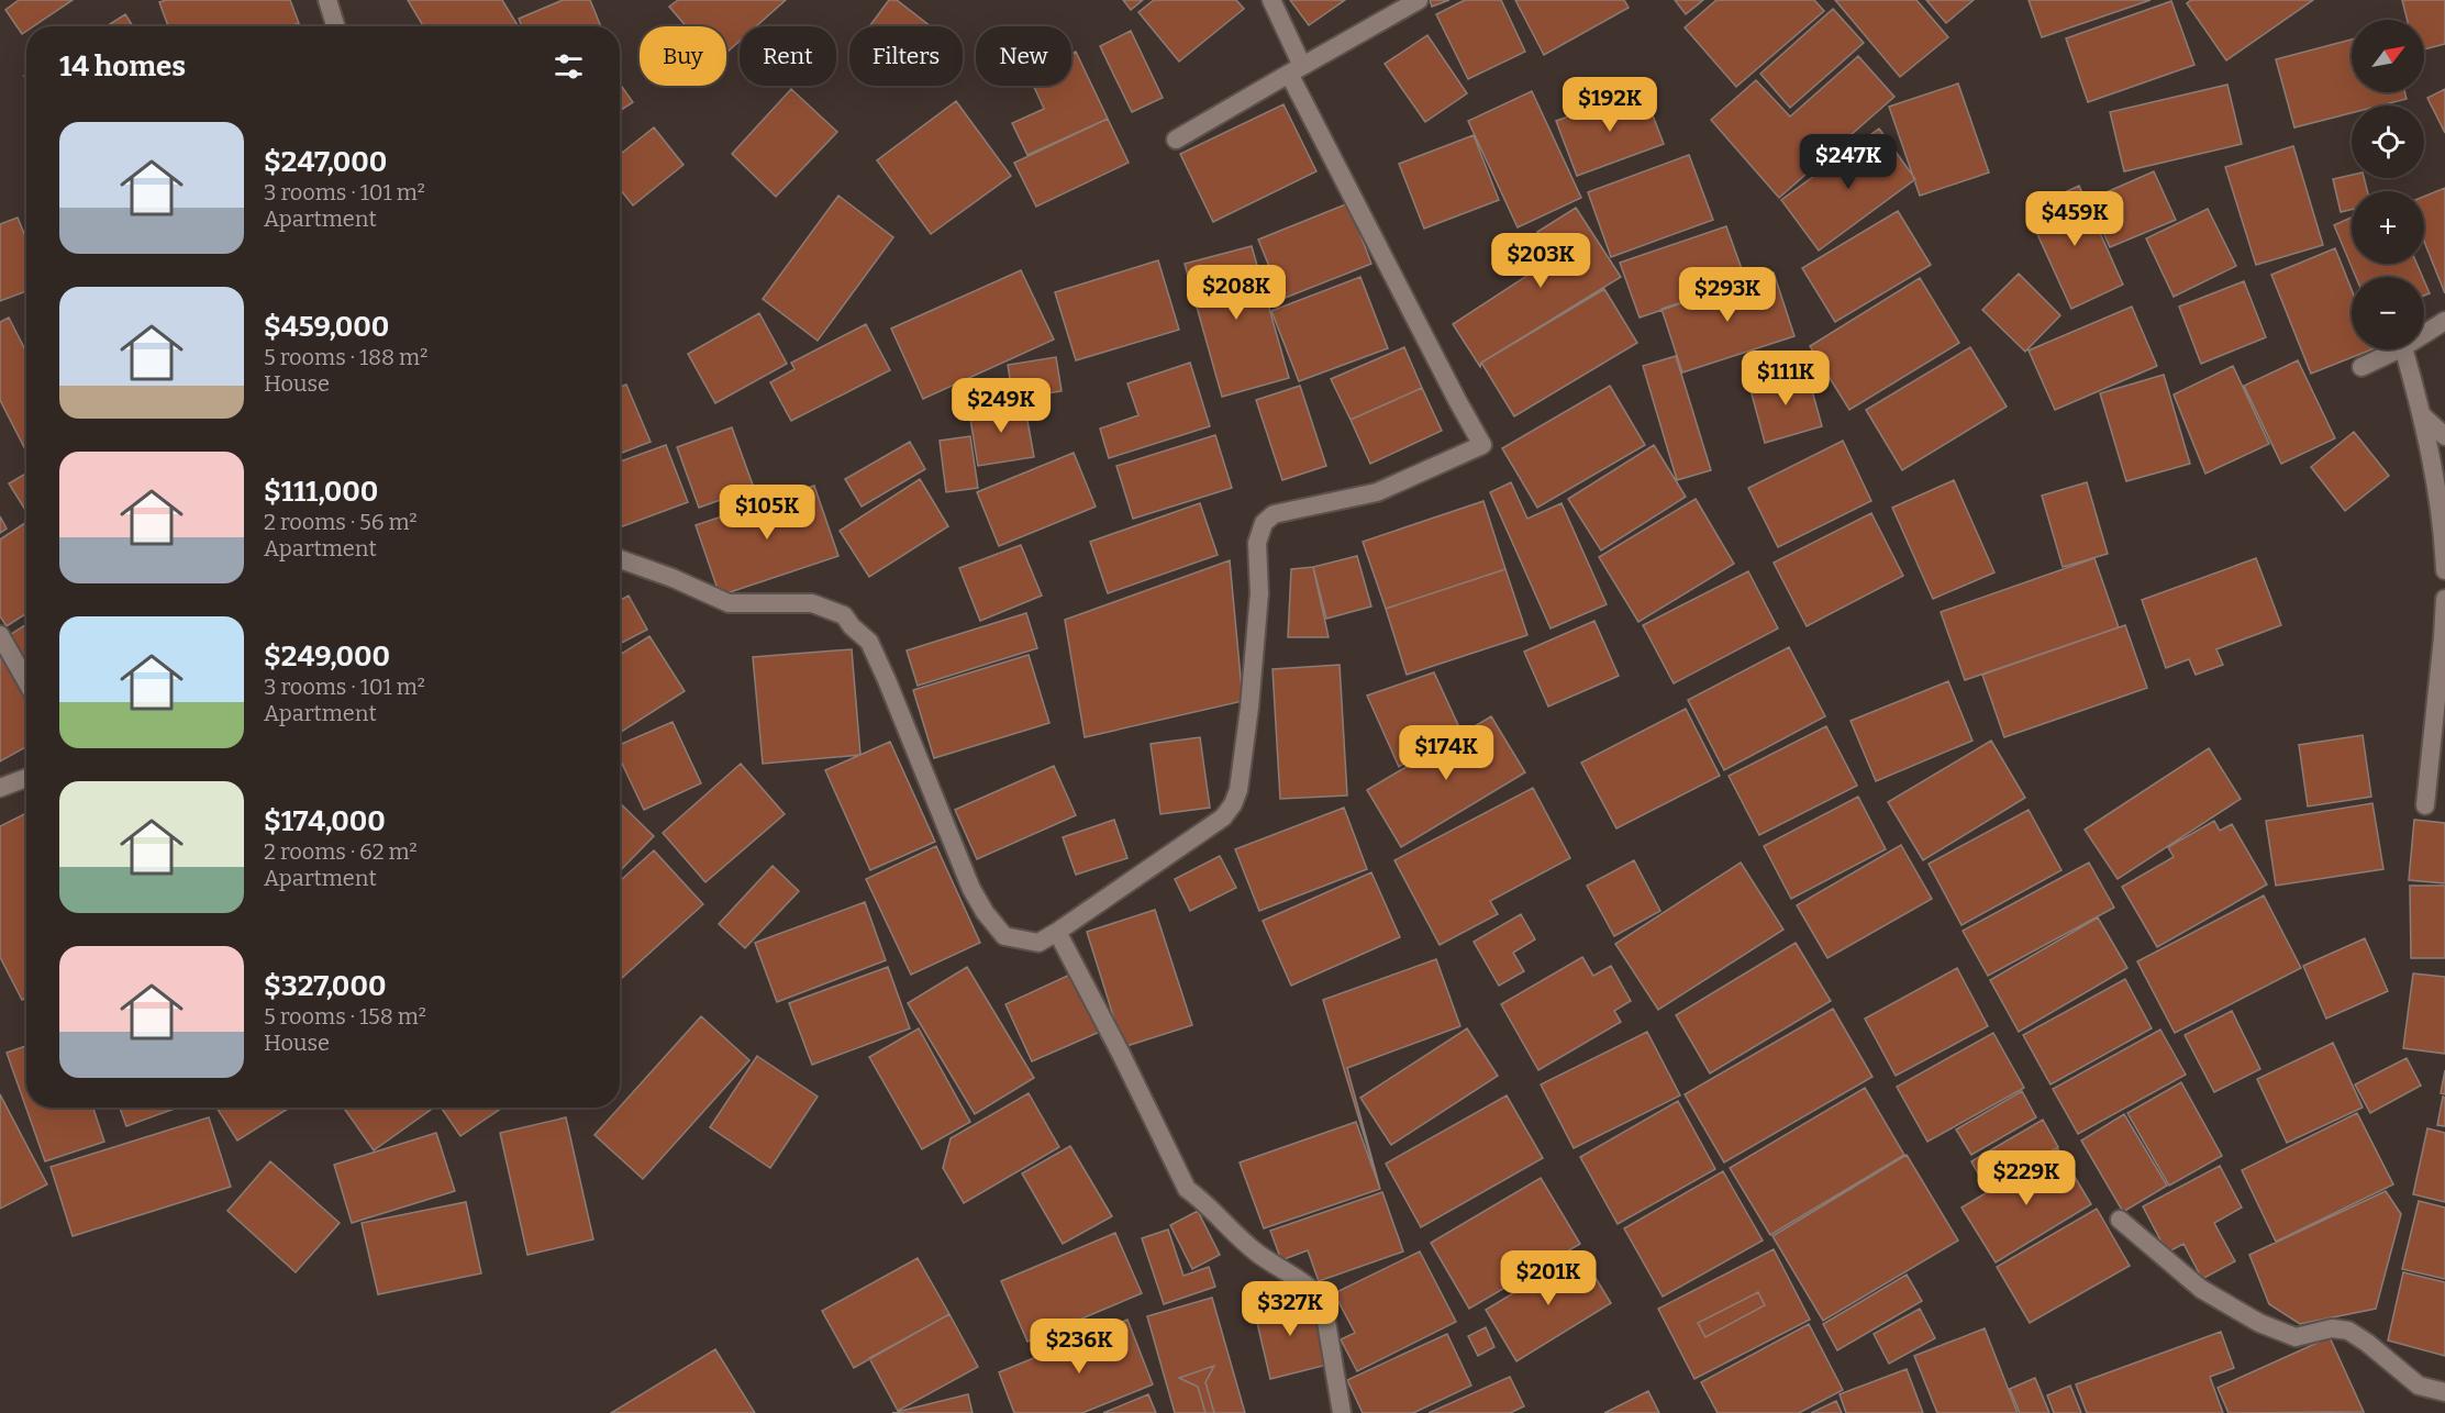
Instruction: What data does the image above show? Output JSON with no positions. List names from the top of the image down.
{
  "north": "top right",
  "page": {
    "map_buttons": ["+", "−"],
    "chip": [
      "Buy",
      "Rent",
      "Filters",
      "New"
    ],
    "heading": "14 homes",
    "price": [
      "$192K",
      "$247K",
      "$459K",
      "$203K",
      "$208K",
      "$293K",
      "$111K",
      "$249K",
      "$105K",
      "$174K",
      "$229K",
      "$201K",
      "$327K",
      "$236K"
    ],
    "list": [
      {
        "name": "$247,000",
        "note": "3 rooms · 101 m² · Apartment"
      },
      {
        "name": "$459,000",
        "note": "5 rooms · 188 m² · House"
      },
      {
        "name": "$111,000",
        "note": "2 rooms · 56 m² · Apartment"
      },
      {
        "name": "$249,000",
        "note": "3 rooms · 101 m² · Apartment"
      },
      {
        "name": "$174,000",
        "note": "2 rooms · 62 m² · Apartment"
      },
      {
        "name": "$327,000",
        "note": "5 rooms · 158 m² · House"
      }
    ]
  }
}
